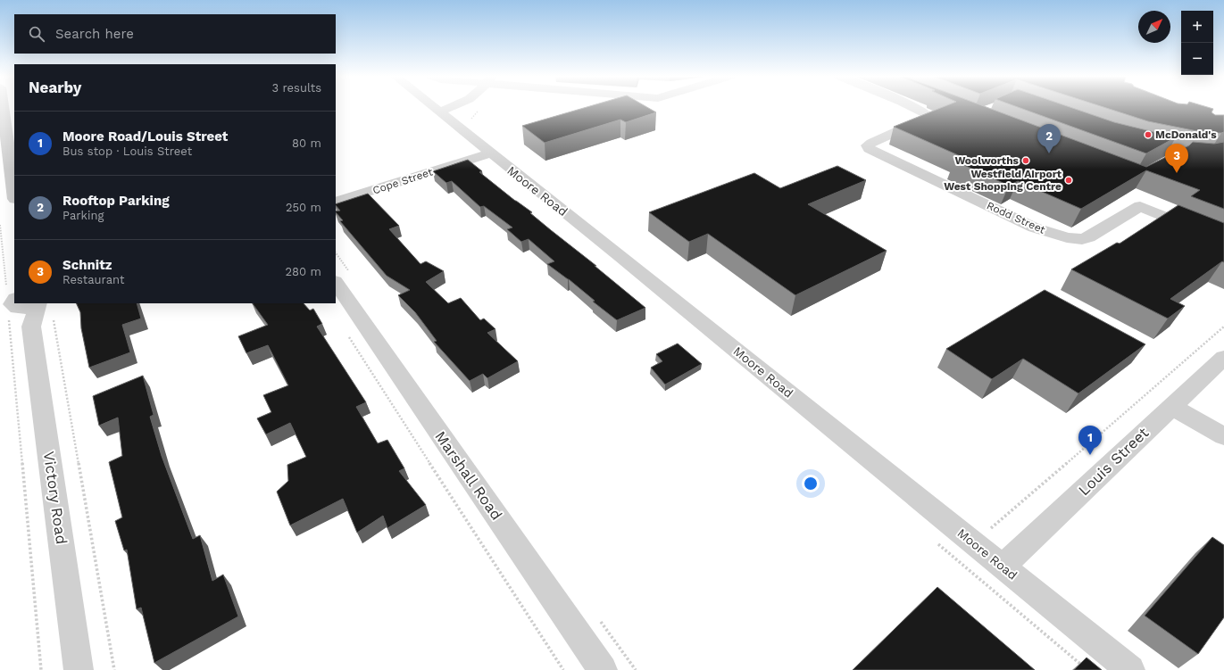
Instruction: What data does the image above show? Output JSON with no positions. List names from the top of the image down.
{
  "streets": {
    "street": [
      "Cope Street",
      "Moore Road",
      "Rodd Street",
      "Louis Street",
      "Marshall Road",
      "Victory Road"
    ]
  },
  "crossings": [
    ["Cope Street", "Moore Road"],
    ["Moore Road", "Louis Street"]
  ],
  "places": ["McDonald's", "Woolworths", "Westfield Airport West Shopping Centre"],
  "north": "top right",
  "page": {
    "map_buttons": ["+", "−"],
    "search": "Search here",
    "heading": ["Nearby", "3 results"],
    "list": [
      {
        "mark": "1",
        "name": "Moore Road/Louis Street",
        "note": "Bus stop · Louis Street",
        "value": "80 m"
      },
      {
        "mark": "2",
        "name": "Rooftop Parking",
        "note": "Parking",
        "value": "250 m"
      },
      {
        "mark": "3",
        "name": "Schnitz",
        "note": "Restaurant",
        "value": "280 m"
      }
    ],
    "pins": ["2", "3", "1"]
  }
}
